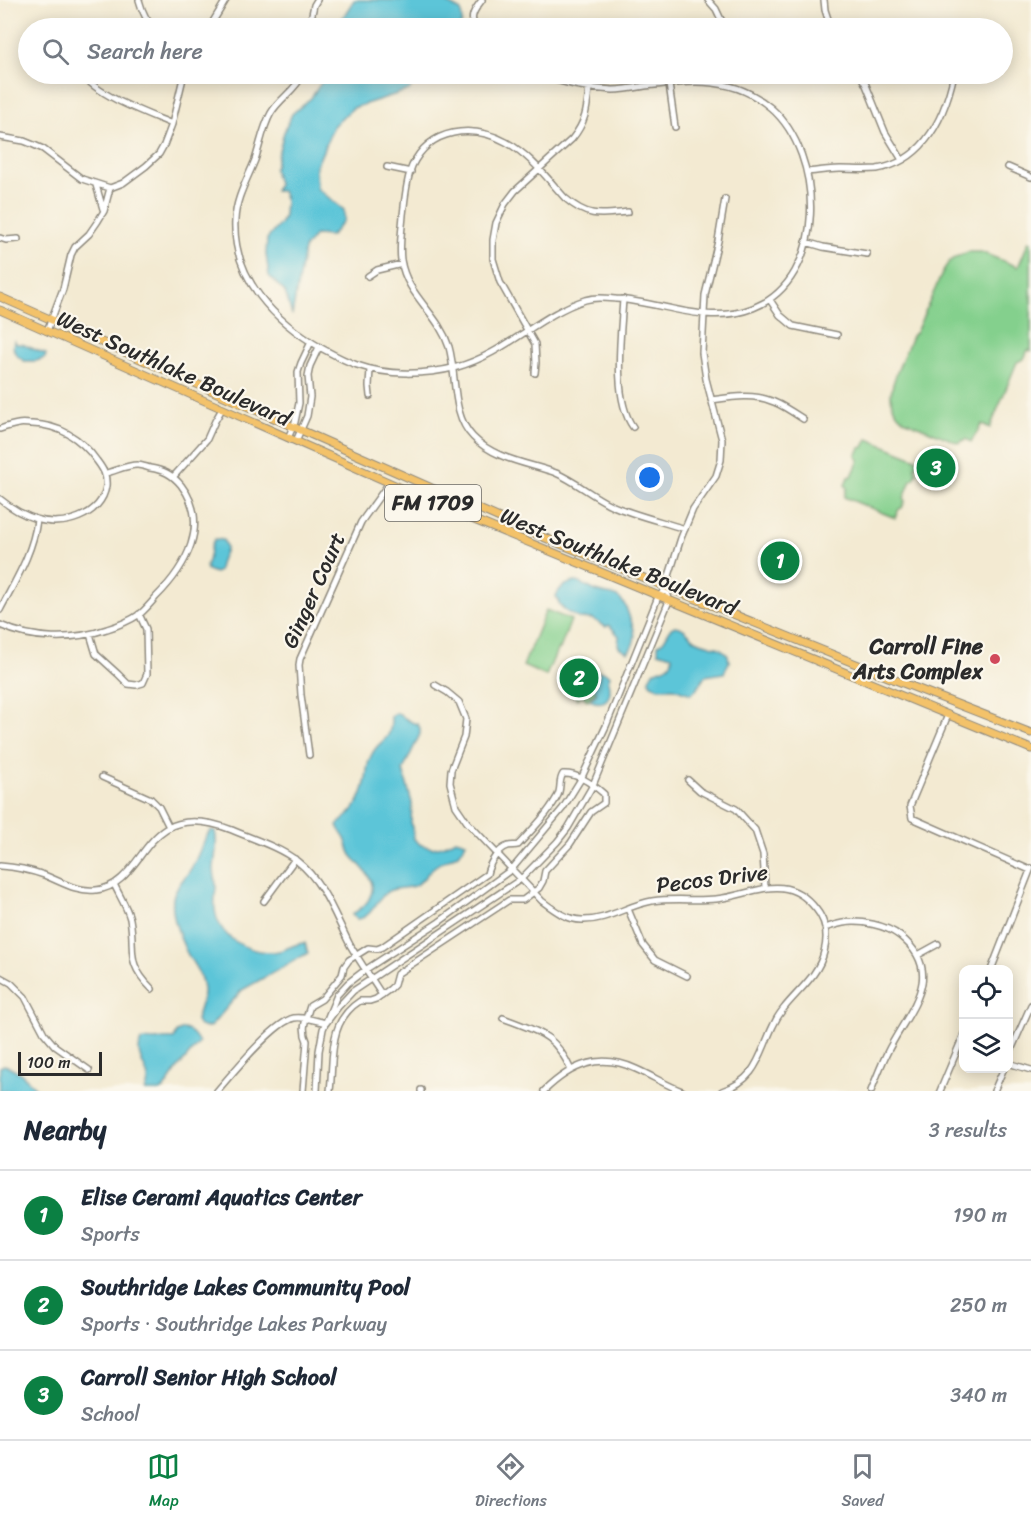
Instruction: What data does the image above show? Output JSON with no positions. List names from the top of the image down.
{
  "streets": {
    "main road": ["West Southlake Boulevard", "FM 1709"],
    "street": ["Ginger Court", "Pecos Drive"]
  },
  "crossings": [
    ["West Southlake Boulevard", "Ginger Court"]
  ],
  "places": ["Carroll Fine Arts Complex"],
  "scale_bar": "100 m",
  "page": {
    "search": "Search here",
    "pins": ["3", "1", "2"],
    "scale": "100 m",
    "heading": ["Nearby", "3 results"],
    "list": [
      {
        "mark": "1",
        "name": "Elise Cerami Aquatics Center",
        "note": "Sports",
        "value": "190 m"
      },
      {
        "mark": "2",
        "name": "Southridge Lakes Community Pool",
        "note": "Sports · Southridge Lakes Parkway",
        "value": "250 m"
      },
      {
        "mark": "3",
        "name": "Carroll Senior High School",
        "note": "School",
        "value": "340 m"
      }
    ],
    "nav": ["Map", "Directions", "Saved"]
  }
}
